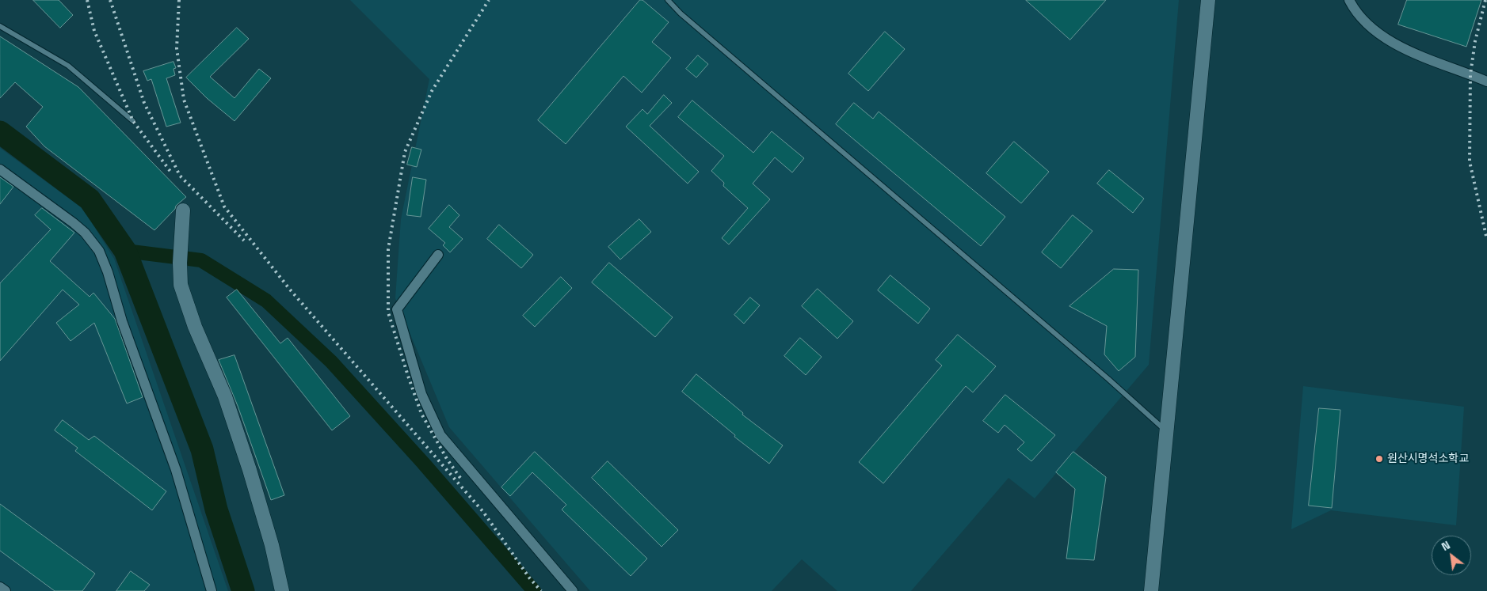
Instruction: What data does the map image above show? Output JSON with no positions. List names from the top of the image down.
{
  "places": ["원산시명석소학교"],
  "north": "top left"
}
